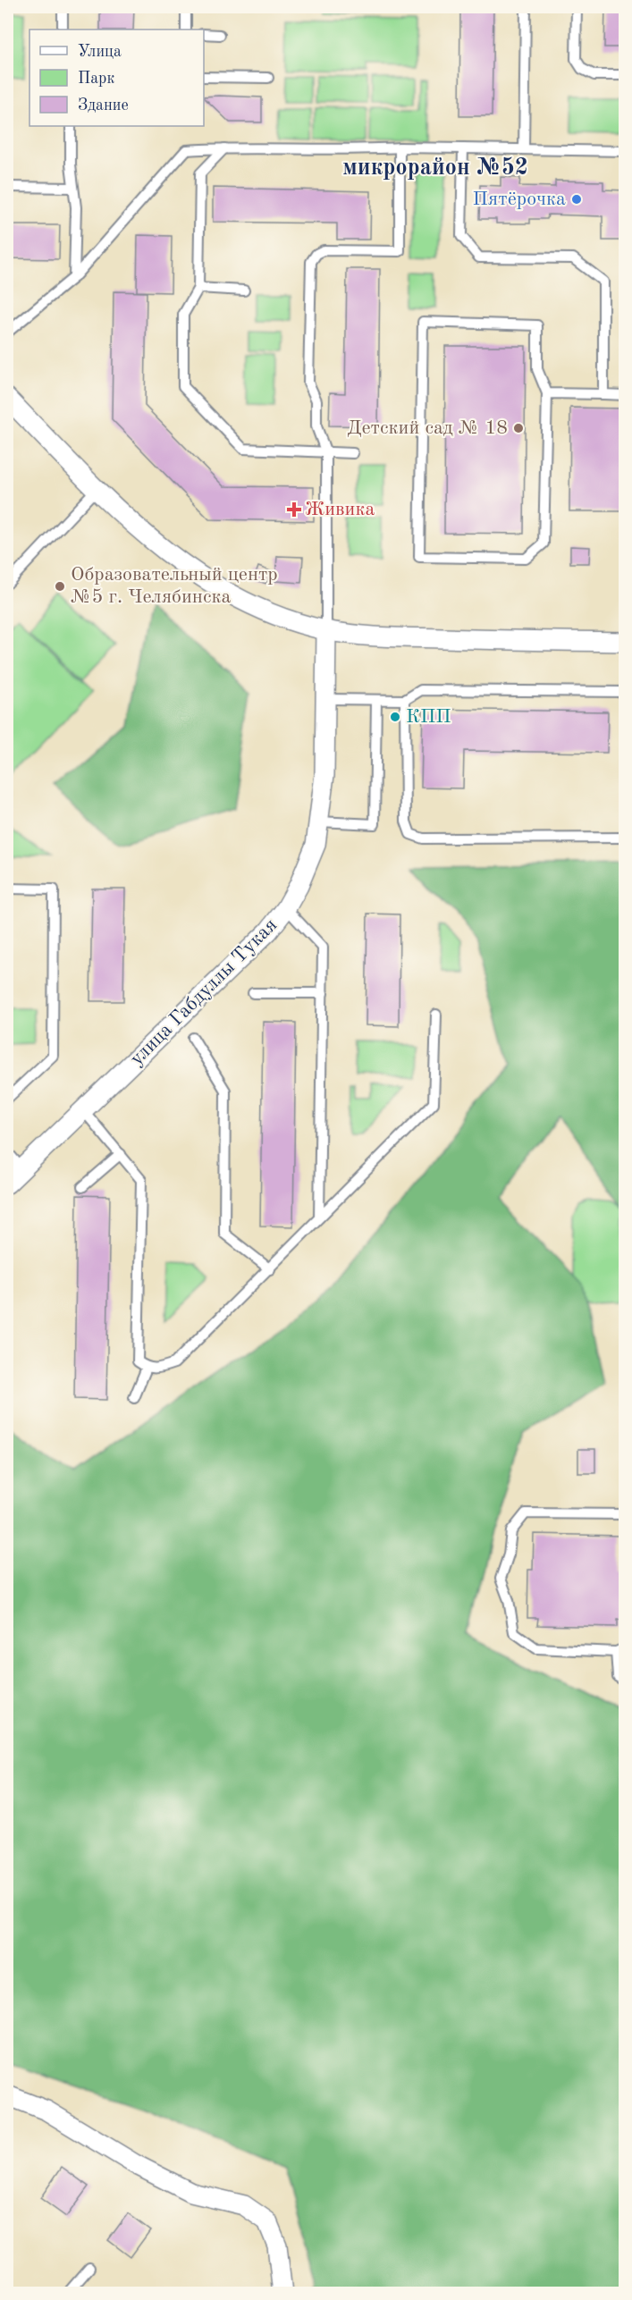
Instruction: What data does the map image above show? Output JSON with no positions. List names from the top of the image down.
{
  "streets": {
    "street": ["улица Габдуллы Тукая"]
  },
  "districts": ["микрорайон №52"],
  "places": {
    "other": [
      "Пятёрочка",
      "Детский сад № 18",
      "Образовательный центр №5 г. Челябинска",
      "КПП"
    ],
    "health": ["Живика"]
  },
  "legend": ["Улица", "Парк", "Здание"]
}
